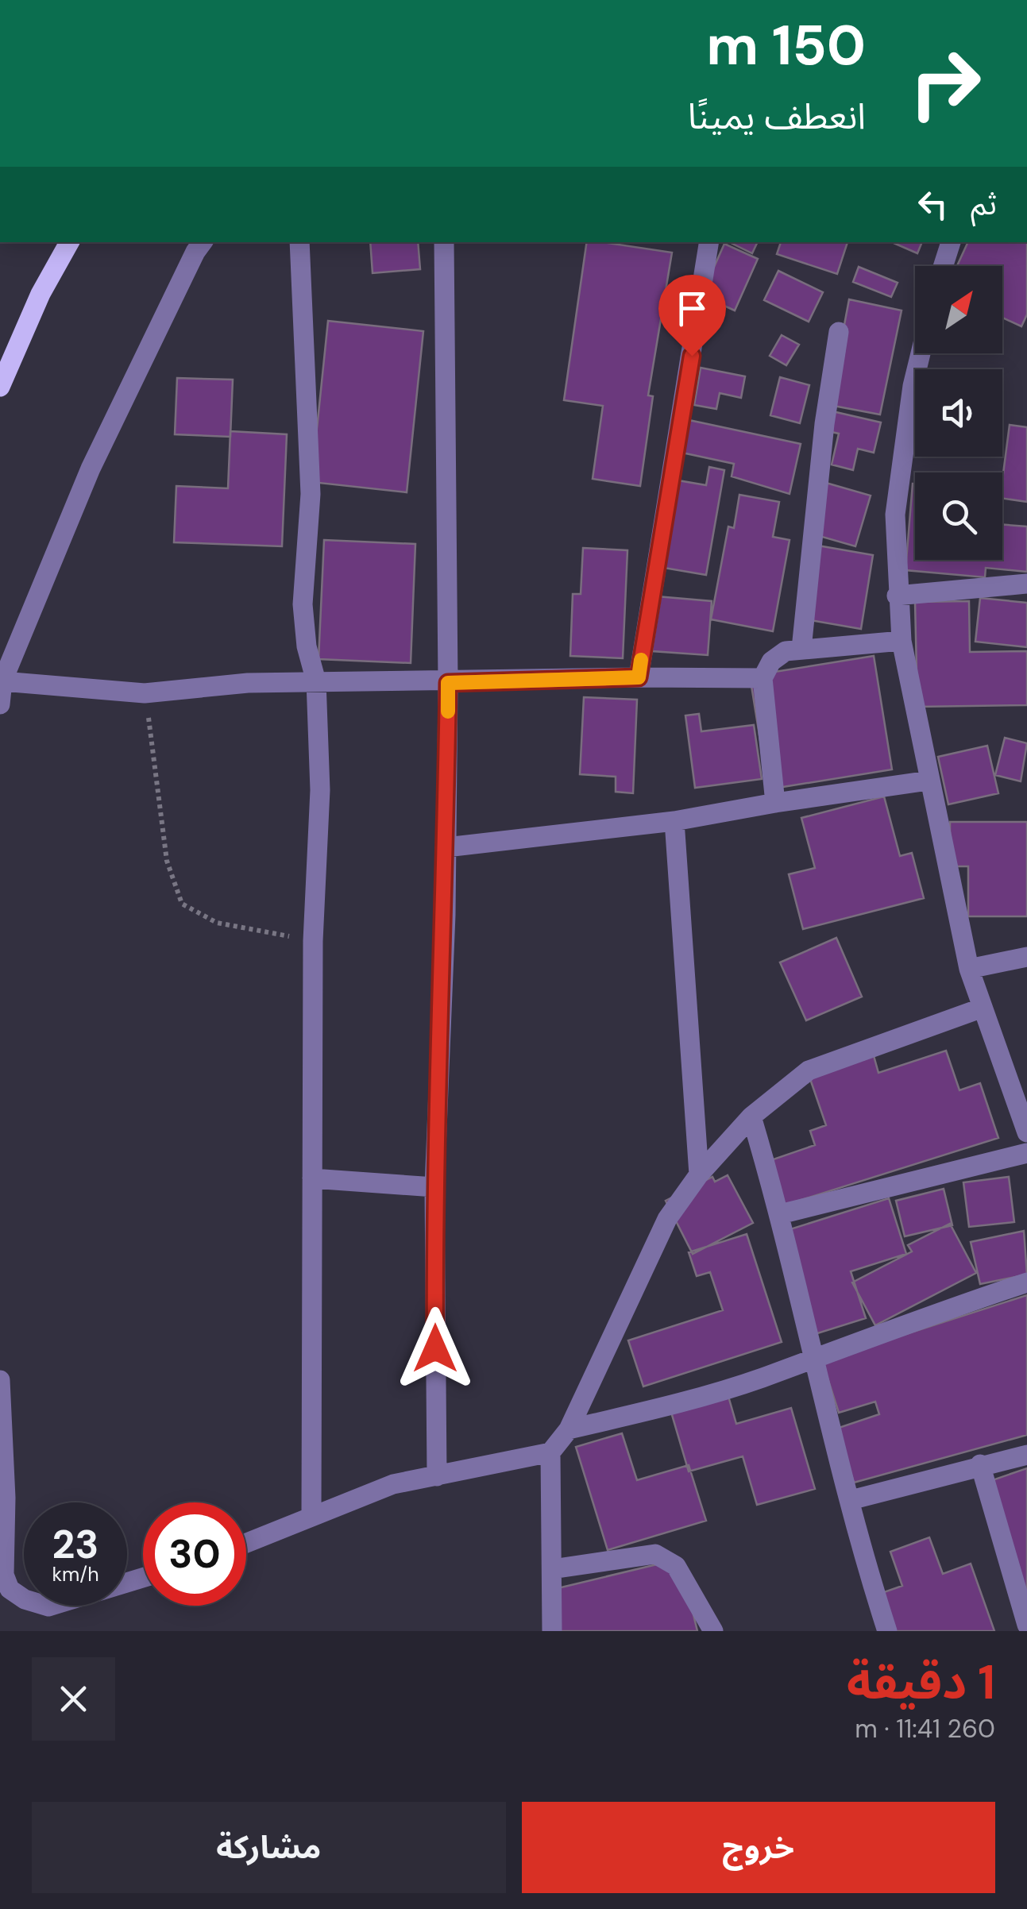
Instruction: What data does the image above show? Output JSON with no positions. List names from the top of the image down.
{
  "north": "top right",
  "page": {
    "turn": ["150 m", "انعطف يمينًا"],
    "then": "ثم",
    "speed": "23 km/h",
    "limit": "30",
    "heading": ["1 دقيقة", "260 m · 11:41"],
    "buttons": ["خروج", "مشاركة"]
  }
}
